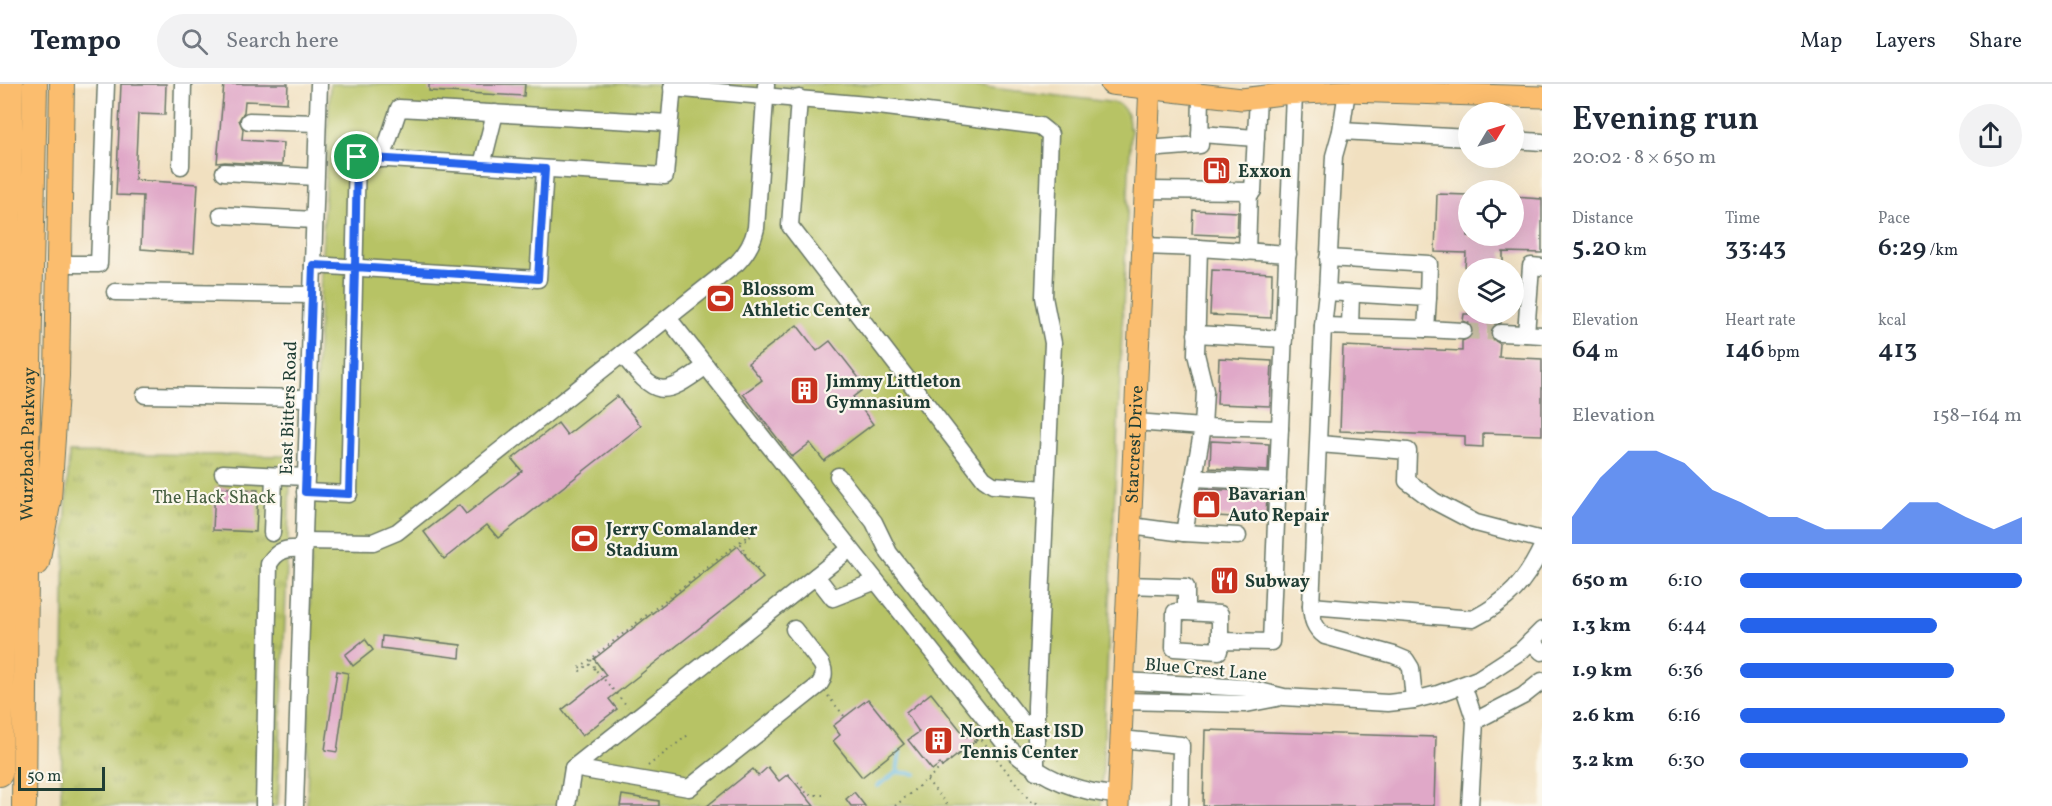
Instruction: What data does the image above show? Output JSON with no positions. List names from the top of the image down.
{
  "streets": {
    "highway": ["Wurzbach Parkway"],
    "main road": ["Starcrest Drive"],
    "street": ["East Bitters Road", "Blue Crest Lane"]
  },
  "crossings": [
    ["Starcrest Drive", "Blue Crest Lane"]
  ],
  "parks": ["The Hack Shack"],
  "places": {
    "fuel station": ["Exxon"],
    "sports": ["Blossom Athletic Center", "Jerry Comalander Stadium"],
    "building": ["Jimmy Littleton Gymnasium", "North East ISD Tennis Center"],
    "shop": ["Bavarian Auto Repair"],
    "restaurant": ["Subway"]
  },
  "scale_bar": "50 m",
  "north": "top right",
  "page": {
    "header": "Tempo",
    "search": "Search here",
    "nav": ["Map", "Layers", "Share"],
    "heading": ["Evening run", "20:02 · 8 × 650 m"],
    "stats": [
      ["Distance", "5.20 km"],
      ["Time", "33:43"],
      ["Pace", "6:29 /km"],
      ["Elevation", "64 m"],
      ["Heart rate", "146 bpm"],
      ["kcal", "413"]
    ],
    "chart": ["Elevation", "158–164 m"],
    "list": [
      {
        "name": "650 m",
        "note": "6:10"
      },
      {
        "name": "1.3 km",
        "note": "6:44"
      },
      {
        "name": "1.9 km",
        "note": "6:36"
      },
      {
        "name": "2.6 km",
        "note": "6:16"
      },
      {
        "name": "3.2 km",
        "note": "6:30"
      }
    ],
    "scale": "50 m"
  }
}
